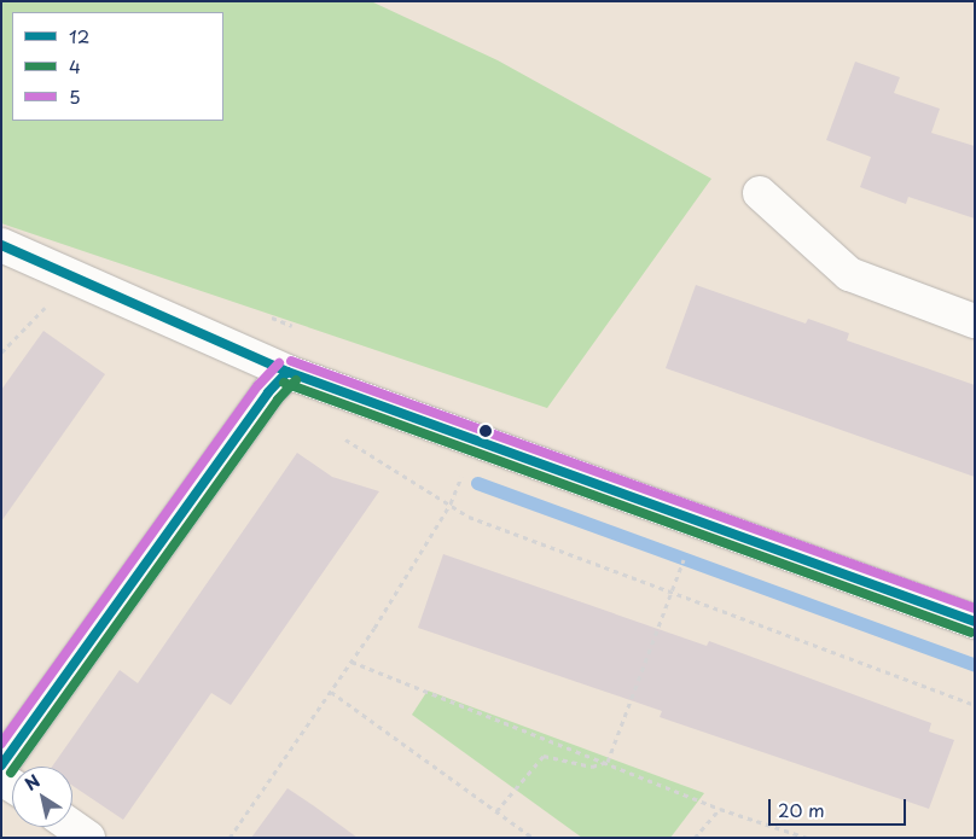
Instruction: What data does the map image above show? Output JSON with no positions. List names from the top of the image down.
{
  "lines": ["transit line 12", "transit line 5", "transit line 4"],
  "legend": ["12", "4", "5"],
  "scale_bar": "20 m",
  "north": "top left"
}
